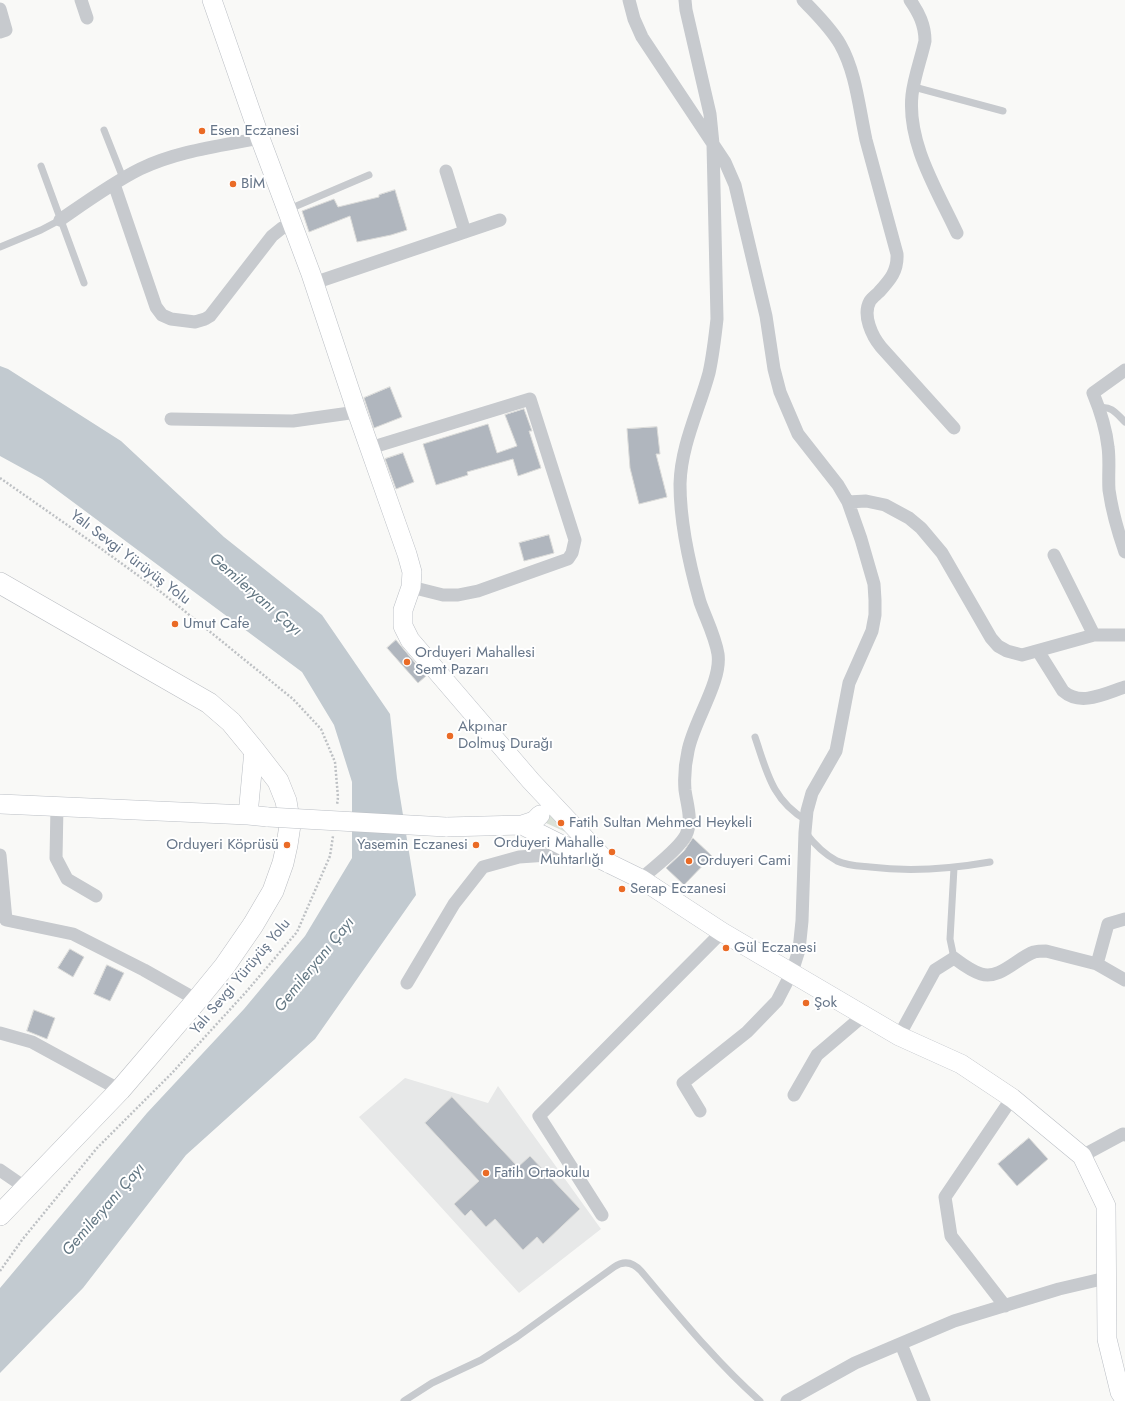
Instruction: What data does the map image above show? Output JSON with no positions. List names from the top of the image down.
{
  "streets": {
    "path": ["Yalı Sevgi Yürüyüş Yolu"]
  },
  "water": ["Gemileryanı Çayı"],
  "places": [
    "Esen Eczanesi",
    "BİM",
    "Umut Cafe",
    "Orduyeri Mahallesi Semt Pazarı",
    "Akpınar Dolmuş Durağı",
    "Fatih Sultan Mehmed Heykeli",
    "Orduyeri Köprüsü",
    "Yasemin Eczanesi",
    "Orduyeri Mahalle Muhtarlığı",
    "Orduyeri Cami",
    "Serap Eczanesi",
    "Gül Eczanesi",
    "Şok",
    "Fatih Ortaokulu"
  ]
}
